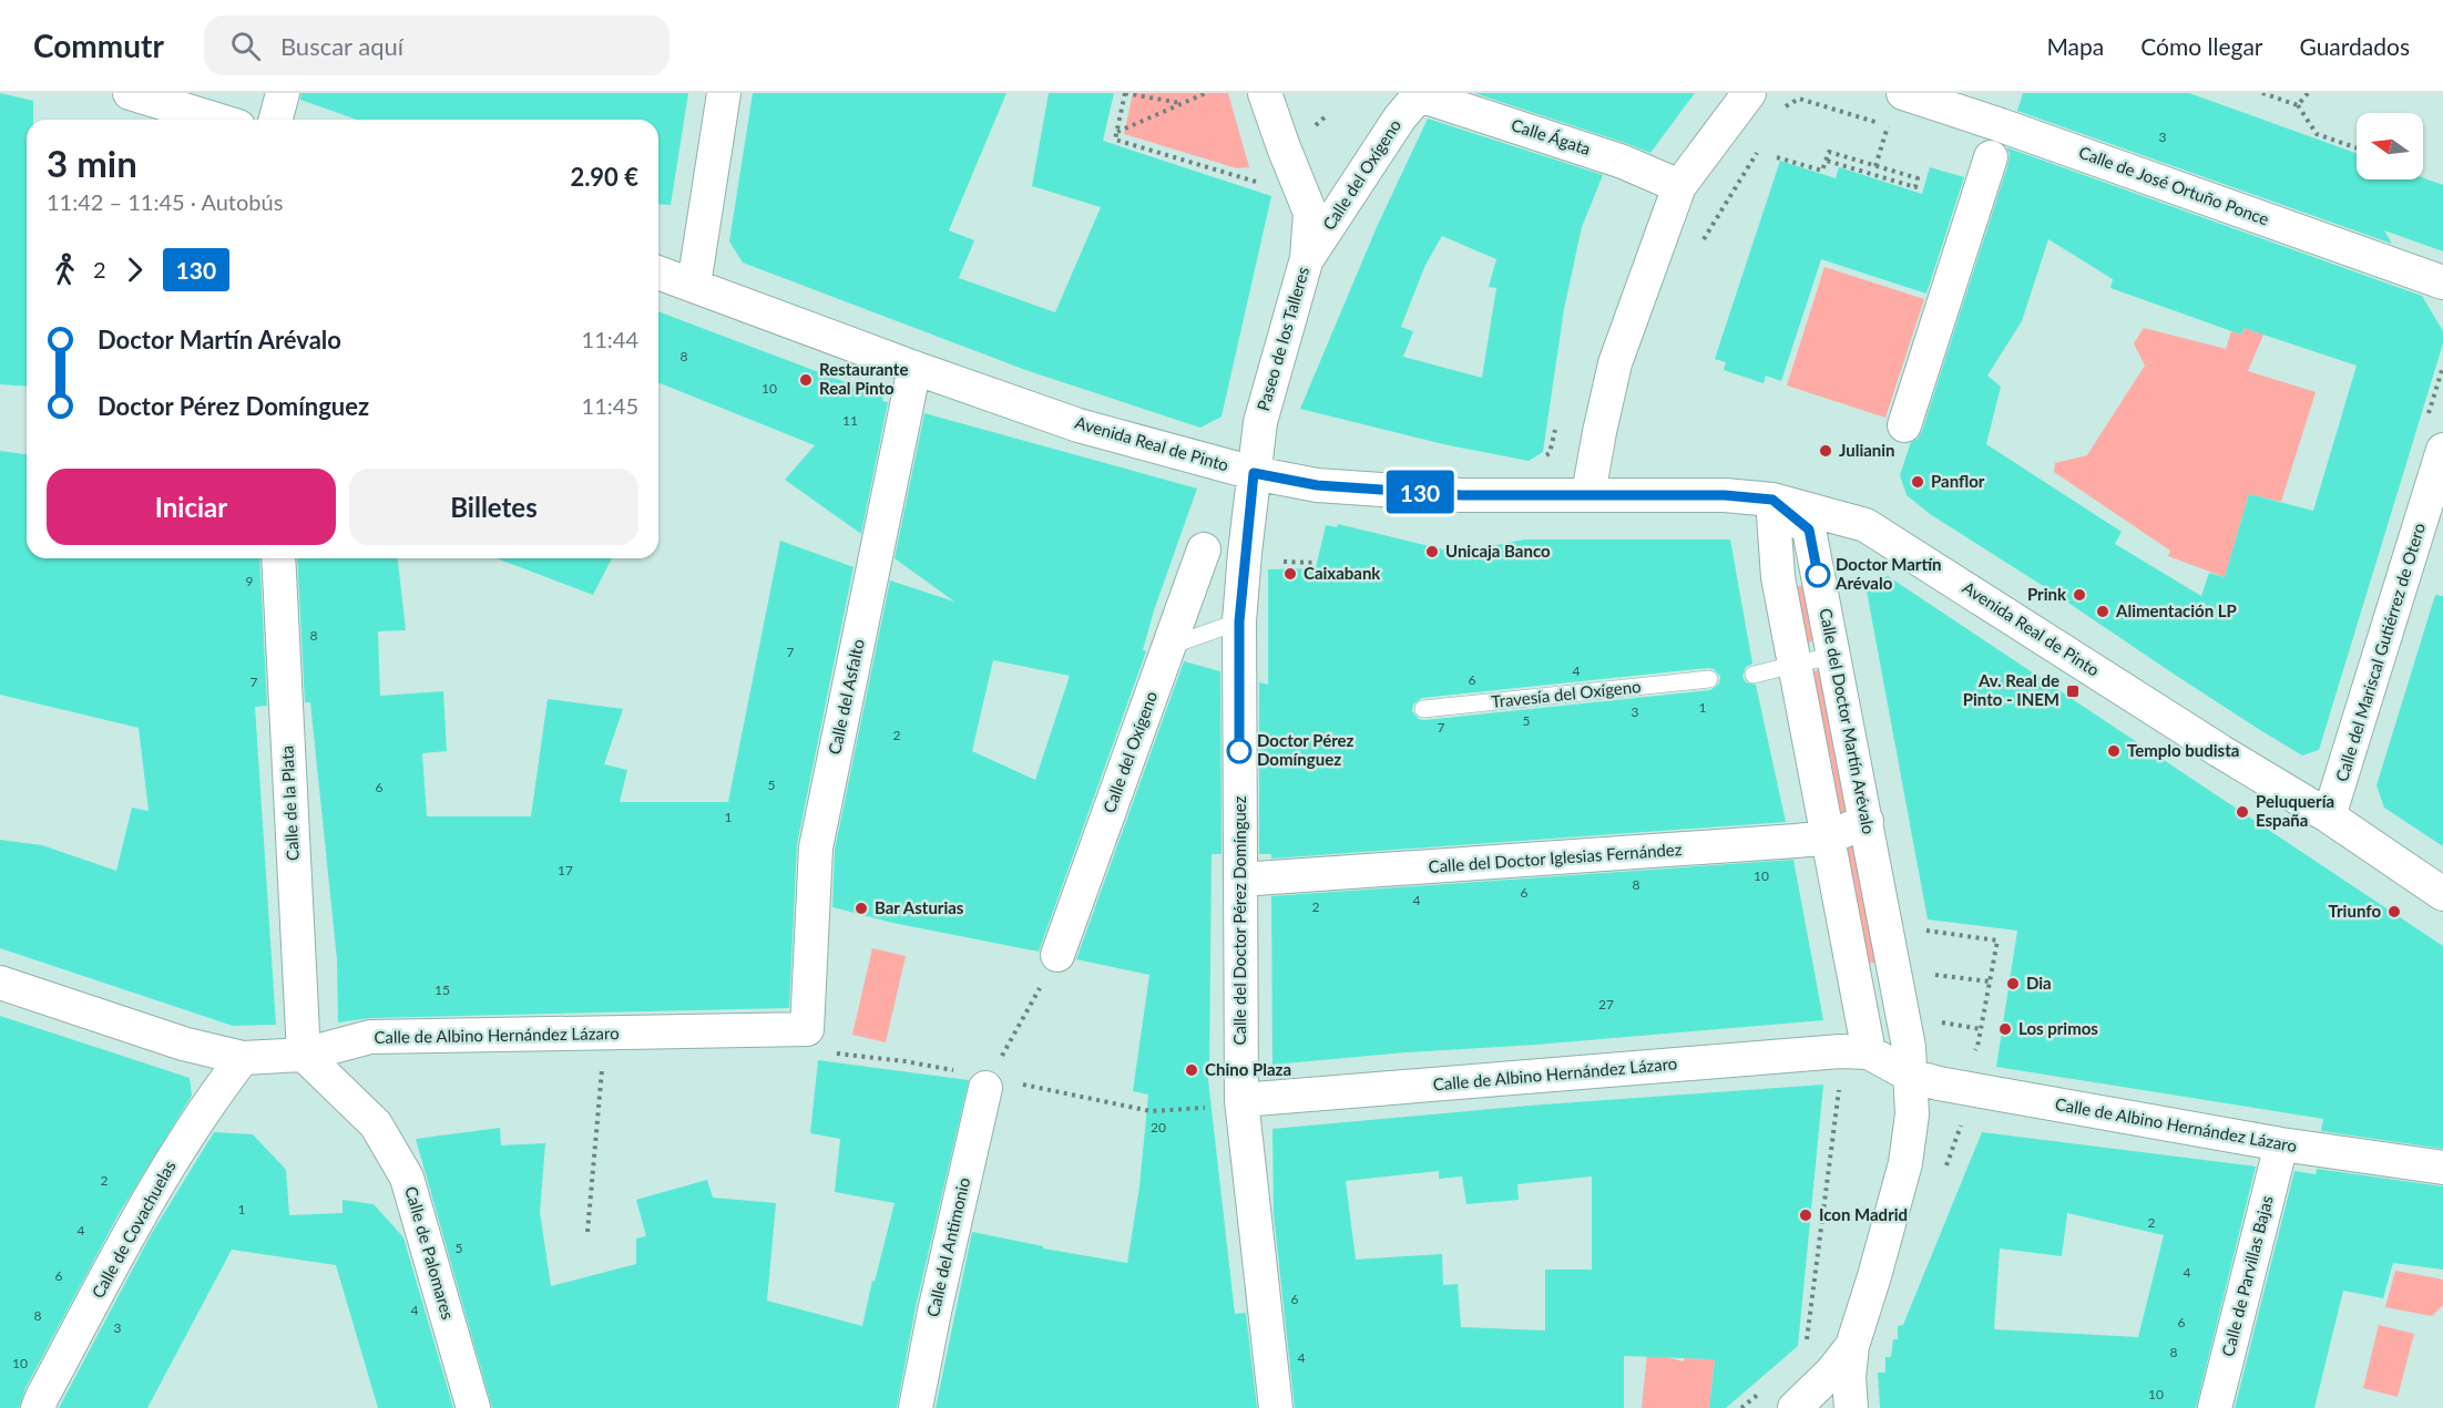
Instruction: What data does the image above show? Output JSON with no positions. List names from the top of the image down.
{
  "streets": {
    "street": [
      "Calle Ágata",
      "Calle del Oxígeno",
      "Calle de José Ortuño Ponce",
      "Paseo de los Talleres",
      "Avenida Real de Pinto",
      "Calle del Mariscal Gutiérrez de Otero",
      "Calle del Asfalto",
      "Calle del Doctor Martín Arévalo",
      "Calle de la Plata",
      "Calle del Doctor Iglesias Fernández",
      "Calle del Doctor Pérez Domínguez",
      "Calle de Albino Hernández Lázaro",
      "Calle de Covachuelas",
      "Calle del Antimonio",
      "Calle de Palomares",
      "Calle de Parvillas Bajas"
    ],
    "lane": ["Travesía del Oxígeno"]
  },
  "crossings": [
    ["Calle Ágata", "Calle del Oxígeno"],
    ["Calle del Oxígeno", "Paseo de los Talleres"],
    ["Paseo de los Talleres", "Avenida Real de Pinto"],
    ["Paseo de los Talleres", "Calle del Doctor Pérez Domínguez"],
    ["Avenida Real de Pinto", "Calle del Mariscal Gutiérrez de Otero"],
    ["Avenida Real de Pinto", "Calle del Asfalto"],
    ["Avenida Real de Pinto", "Calle del Doctor Martín Arévalo"],
    ["Avenida Real de Pinto", "Calle del Doctor Pérez Domínguez"],
    ["Calle del Asfalto", "Calle de Albino Hernández Lázaro"],
    ["Calle del Doctor Martín Arévalo", "Calle del Doctor Iglesias Fernández"],
    ["Calle del Doctor Martín Arévalo", "Calle de Albino Hernández Lázaro"],
    ["Calle de la Plata", "Calle de Albino Hernández Lázaro"],
    ["Calle de la Plata", "Calle de Palomares"],
    ["Calle del Doctor Iglesias Fernández", "Calle del Doctor Pérez Domínguez"],
    ["Calle del Doctor Pérez Domínguez", "Calle de Albino Hernández Lázaro"],
    ["Calle de Albino Hernández Lázaro", "Calle de Covachuelas"],
    ["Calle de Albino Hernández Lázaro", "Calle de Palomares"],
    ["Calle de Albino Hernández Lázaro", "Calle de Parvillas Bajas"]
  ],
  "places": {
    "other": [
      "Restaurante Real Pinto",
      "Julianin",
      "Panflor",
      "Unicaja Banco",
      "Caixabank",
      "Doctor Martín Arévalo",
      "Prink",
      "Alimentación LP",
      "Doctor Pérez Domínguez",
      "Templo budista",
      "Peluquería España",
      "Bar Asturias",
      "Triunfo",
      "Dia",
      "Los primos",
      "Chino Plaza",
      "Icon Madrid"
    ],
    "transit": ["Av. Real de Pinto - INEM"]
  },
  "lines": ["bus line 130"],
  "house_numbers": [
    "3",
    "8",
    "10",
    "11",
    "9",
    "8",
    "7",
    "4",
    "6",
    "7",
    "1",
    "3",
    "5",
    "7",
    "2",
    "5",
    "6",
    "1",
    "17",
    "10",
    "8",
    "6",
    "4",
    "2",
    "15",
    "27",
    "20",
    "2",
    "1",
    "2",
    "4",
    "5",
    "4",
    "6",
    "6",
    "4",
    "8",
    "6",
    "3",
    "8",
    "4",
    "10",
    "10"
  ],
  "north": "left",
  "page": {
    "header": "Commutr",
    "search": "Buscar aquí",
    "nav": ["Mapa", "Cómo llegar", "Guardados"],
    "on_map": "130",
    "heading": ["3 min", "11:42 – 11:45 · Autobús", "2.90 €"],
    "legs": ["2", "130"],
    "list": [
      {
        "name": "Doctor Martín Arévalo",
        "value": "11:44"
      },
      {
        "name": "Doctor Pérez Domínguez",
        "value": "11:45"
      }
    ],
    "buttons": ["Iniciar", "Billetes"]
  }
}
